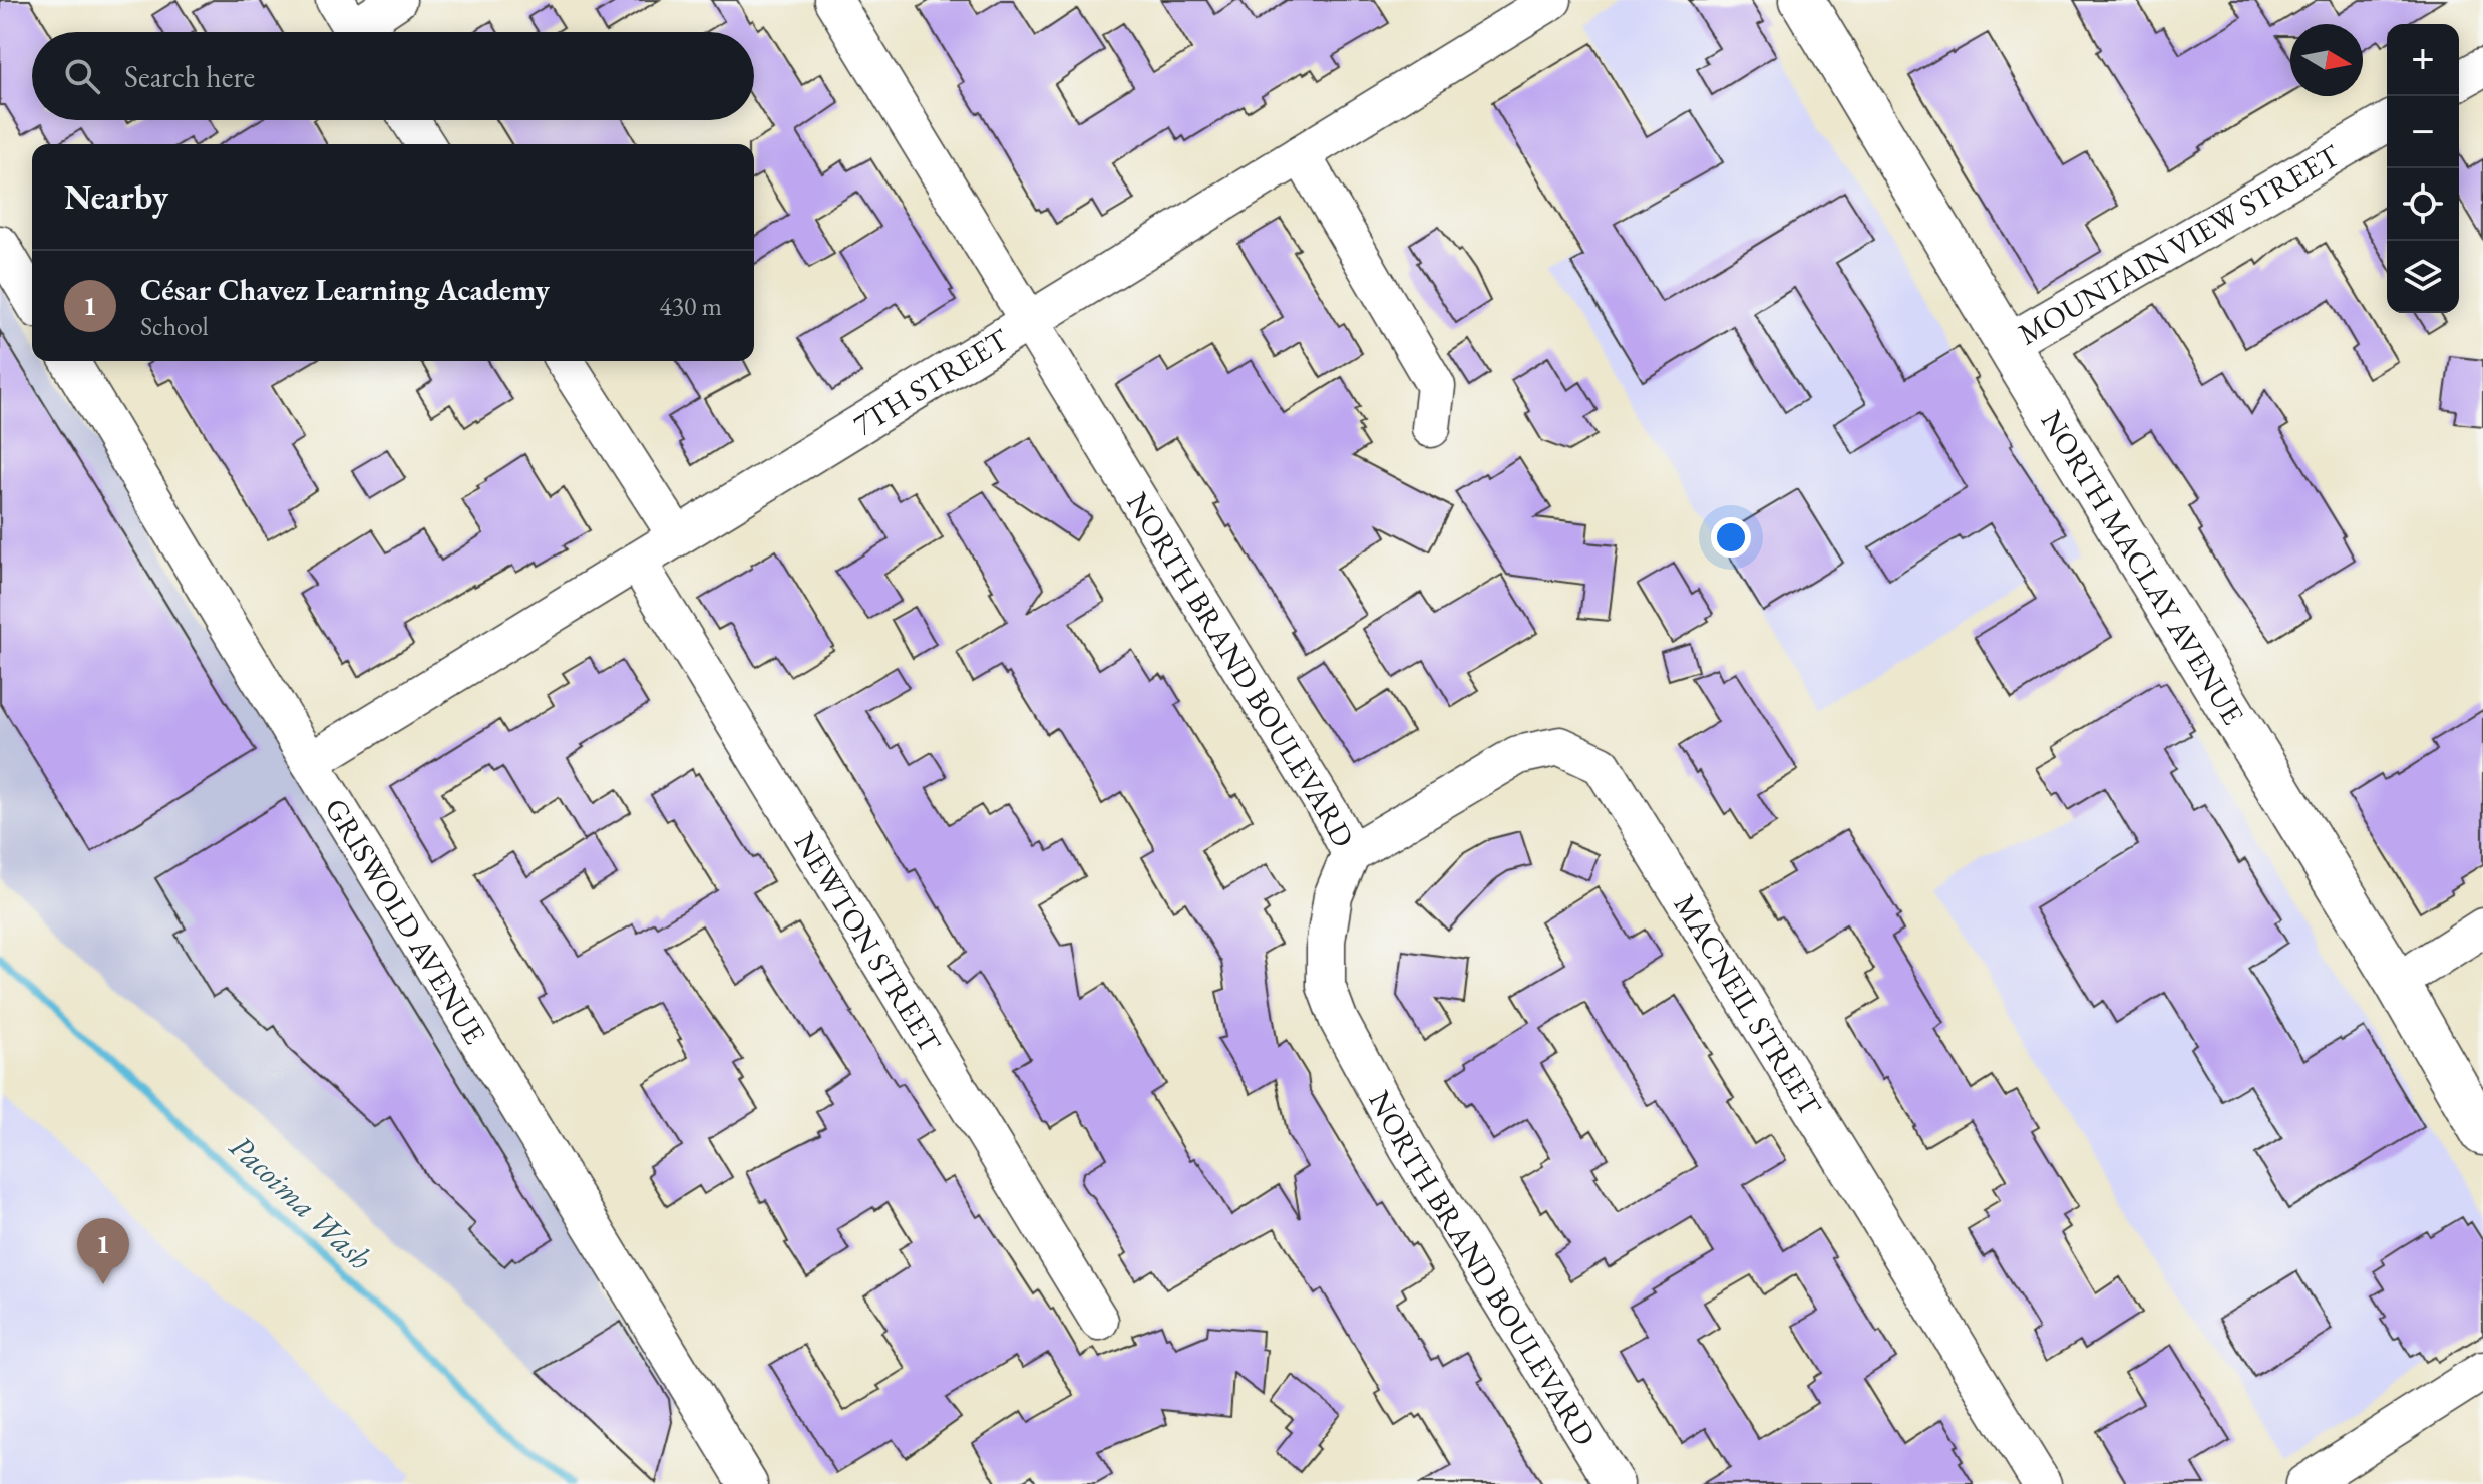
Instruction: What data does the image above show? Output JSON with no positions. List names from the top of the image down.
{
  "streets": {
    "main road": ["NORTH MACLAY AVENUE"],
    "street": [
      "MOUNTAIN VIEW STREET",
      "7TH STREET",
      "NORTH BRAND BOULEVARD",
      "GRISWOLD AVENUE",
      "NEWTON STREET",
      "MACNEIL STREET"
    ]
  },
  "crossings": [
    ["MOUNTAIN VIEW STREET", "NORTH MACLAY AVENUE"],
    ["7TH STREET", "NORTH BRAND BOULEVARD"],
    ["7TH STREET", "GRISWOLD AVENUE"],
    ["7TH STREET", "NEWTON STREET"],
    ["NORTH BRAND BOULEVARD", "MACNEIL STREET"]
  ],
  "water": ["Pacoima Wash"],
  "north": "right",
  "page": {
    "map_buttons": ["+", "−"],
    "search": "Search here",
    "heading": "Nearby",
    "list": [
      {
        "mark": "1",
        "name": "César Chavez Learning Academy",
        "note": "School",
        "value": "430 m"
      }
    ],
    "pins": "1"
  }
}
